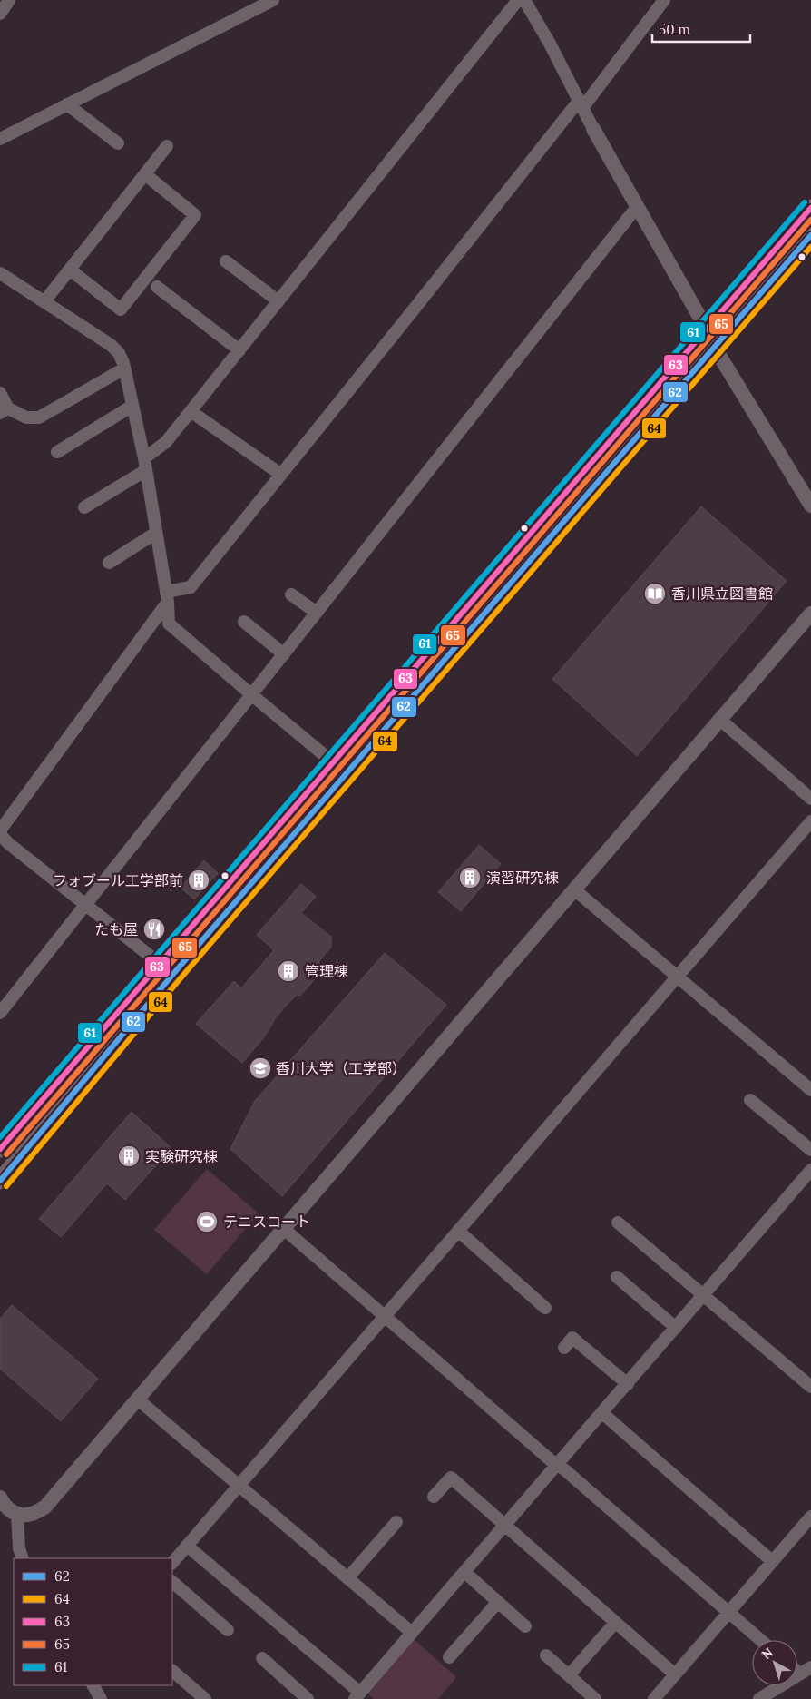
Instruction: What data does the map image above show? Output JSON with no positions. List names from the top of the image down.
{
  "places": {
    "library": ["香川県立図書館"],
    "building": [
      "演習研究棟",
      "フォブール工学部前",
      "管理棟",
      "実験研究棟"
    ],
    "restaurant": ["たも屋"],
    "school or university": ["香川大学（工学部）"],
    "sports": ["テニスコート"]
  },
  "lines": [
    "transit line 61",
    "transit line 63",
    "transit line 65",
    "transit line 62",
    "transit line 64"
  ],
  "legend": [
    "62",
    "64",
    "63",
    "65",
    "61"
  ],
  "scale_bar": "50 m",
  "north": "top left"
}
